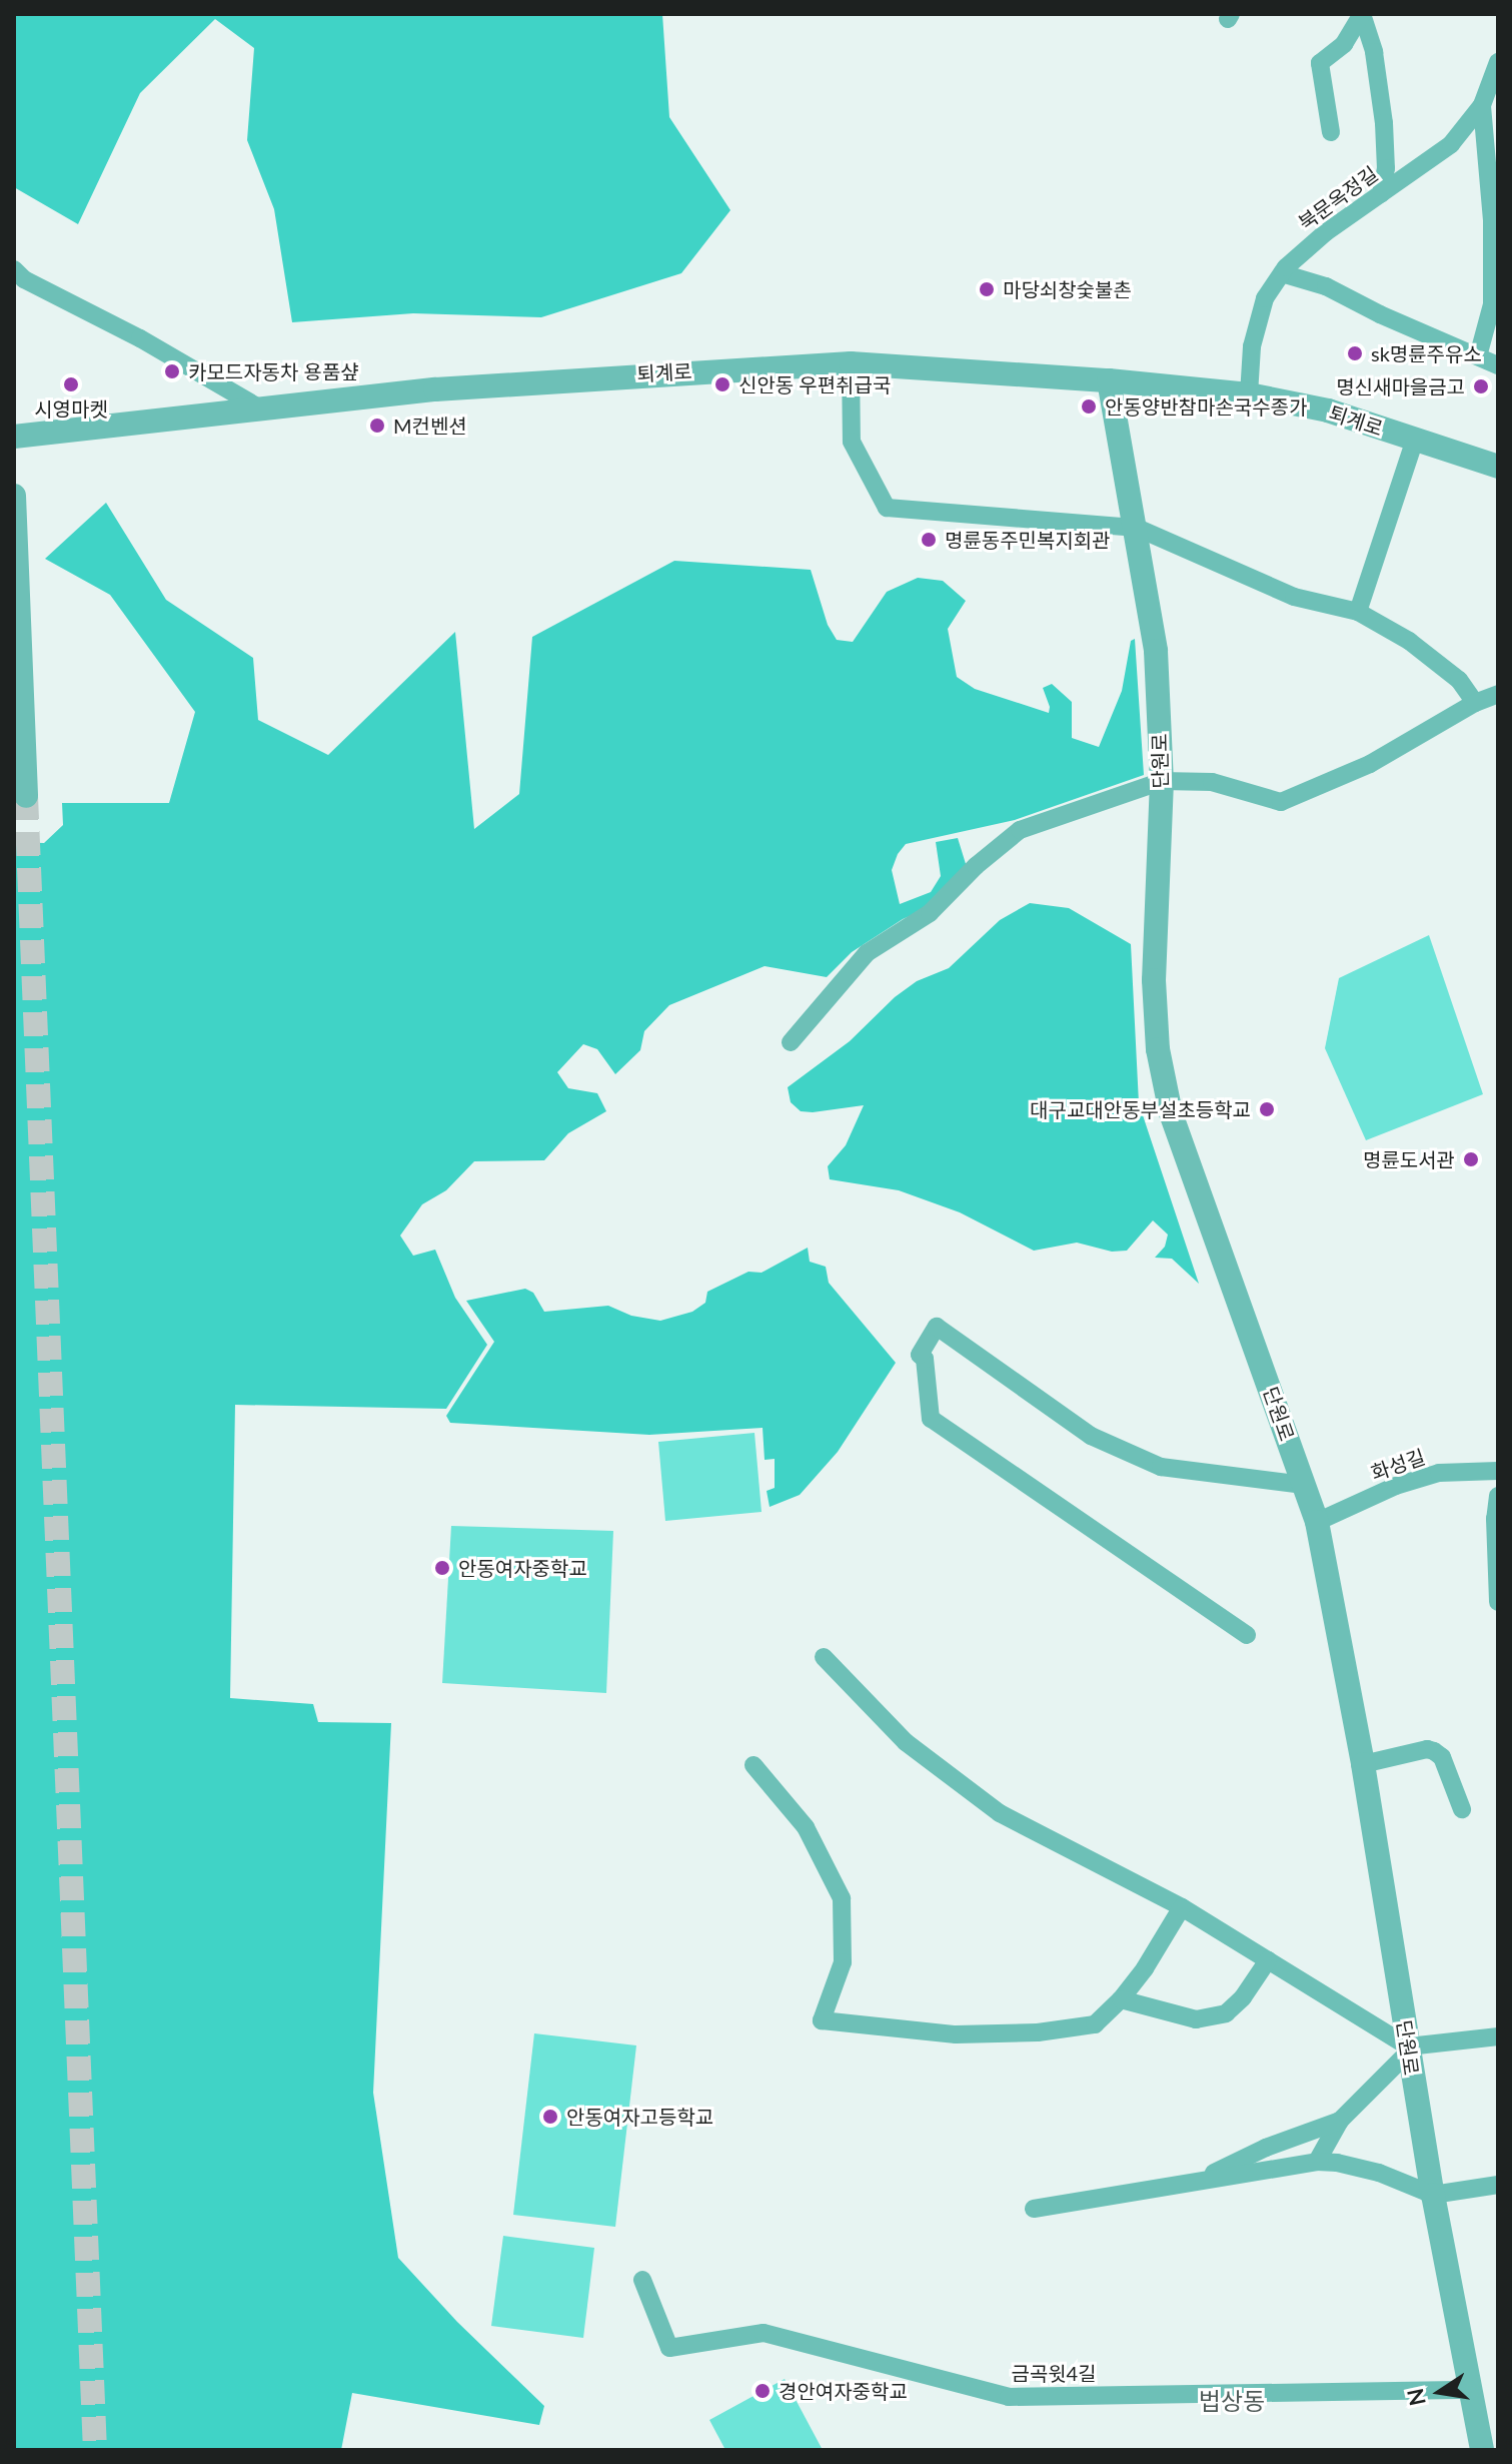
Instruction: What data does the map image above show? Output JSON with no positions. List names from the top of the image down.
{
  "streets": {
    "street": [
      "북문옥정길",
      "퇴계로",
      "단원로",
      "화성길",
      "금곡윗4길"
    ]
  },
  "crossings": [
    ["북문옥정길", "퇴계로"],
    ["퇴계로", "단원로"],
    ["단원로", "화성길"],
    ["단원로", "금곡윗4길"]
  ],
  "districts": ["법상동"],
  "places": [
    "마당쇠창숯불촌",
    "sk명륜주유소",
    "카모드자동차 용품샾",
    "시영마켓",
    "신안동 우편취급국",
    "명신새마을금고",
    "안동양반참마손국수종가",
    "M컨벤션",
    "명륜동주민복지회관",
    "대구교대안동부설초등학교",
    "명륜도서관",
    "안동여자중학교",
    "안동여자고등학교",
    "경안여자중학교"
  ],
  "north": "left"
}
